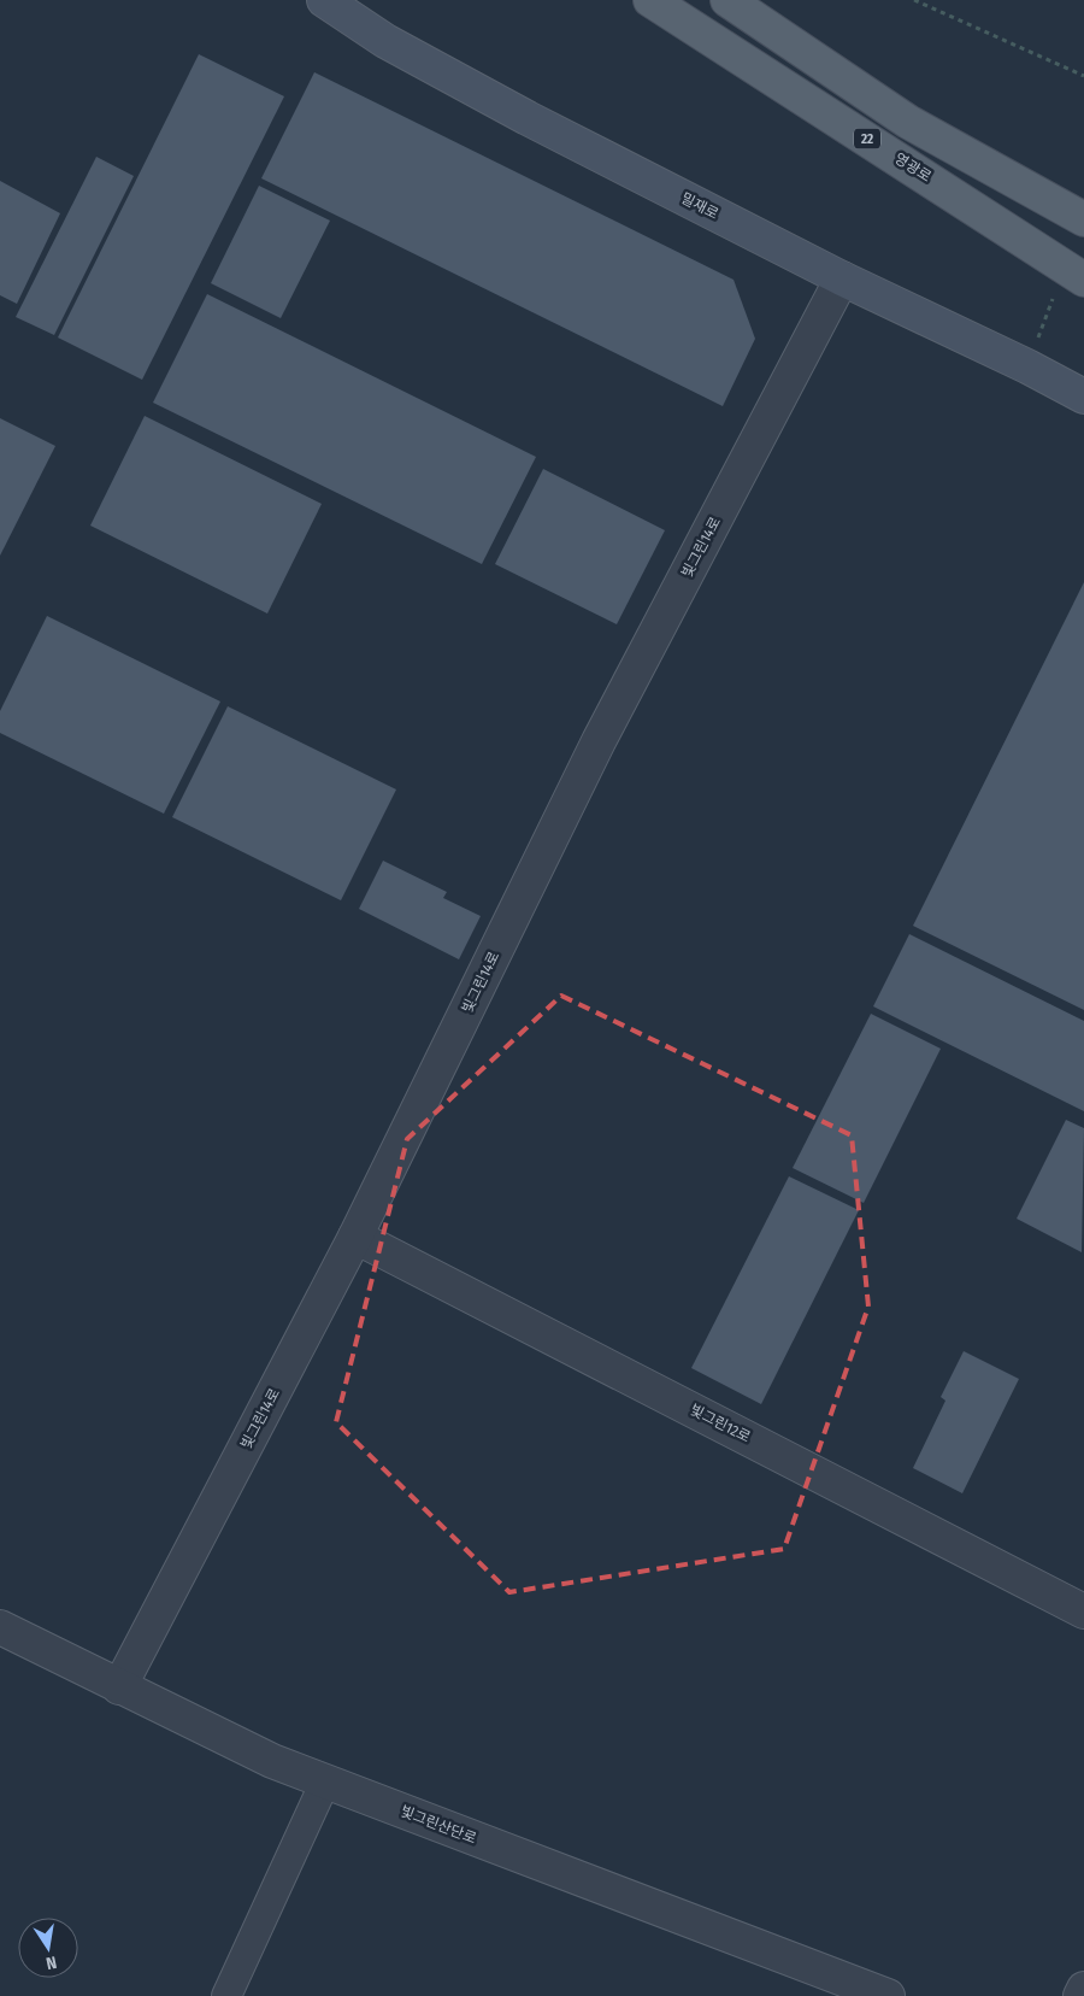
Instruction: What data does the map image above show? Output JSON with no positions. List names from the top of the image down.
{
  "streets": {
    "main road": ["22", "영광로", "밀재로"],
    "street": ["빛그린14로", "빛그린12로", "빛그린산단로"]
  },
  "crossings": [
    ["밀재로", "빛그린14로"],
    ["빛그린14로", "빛그린12로"],
    ["빛그린14로", "빛그린산단로"]
  ],
  "north": "bottom"
}
